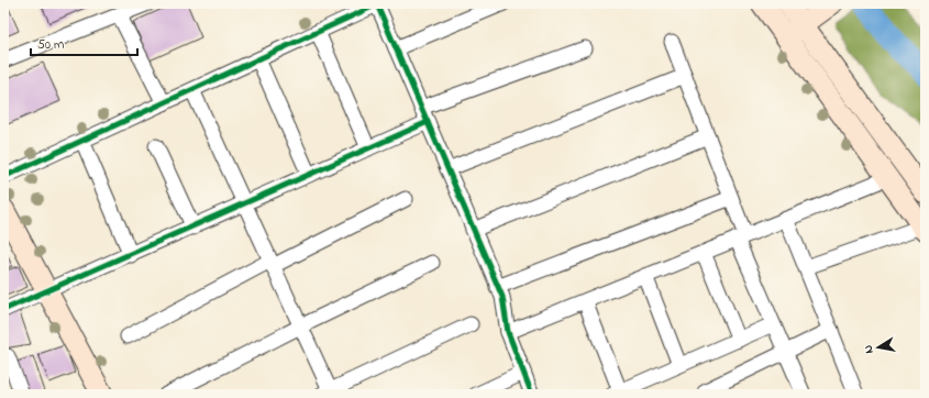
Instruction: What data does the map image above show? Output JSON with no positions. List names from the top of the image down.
{
  "scale_bar": "50 m",
  "north": "left"
}
